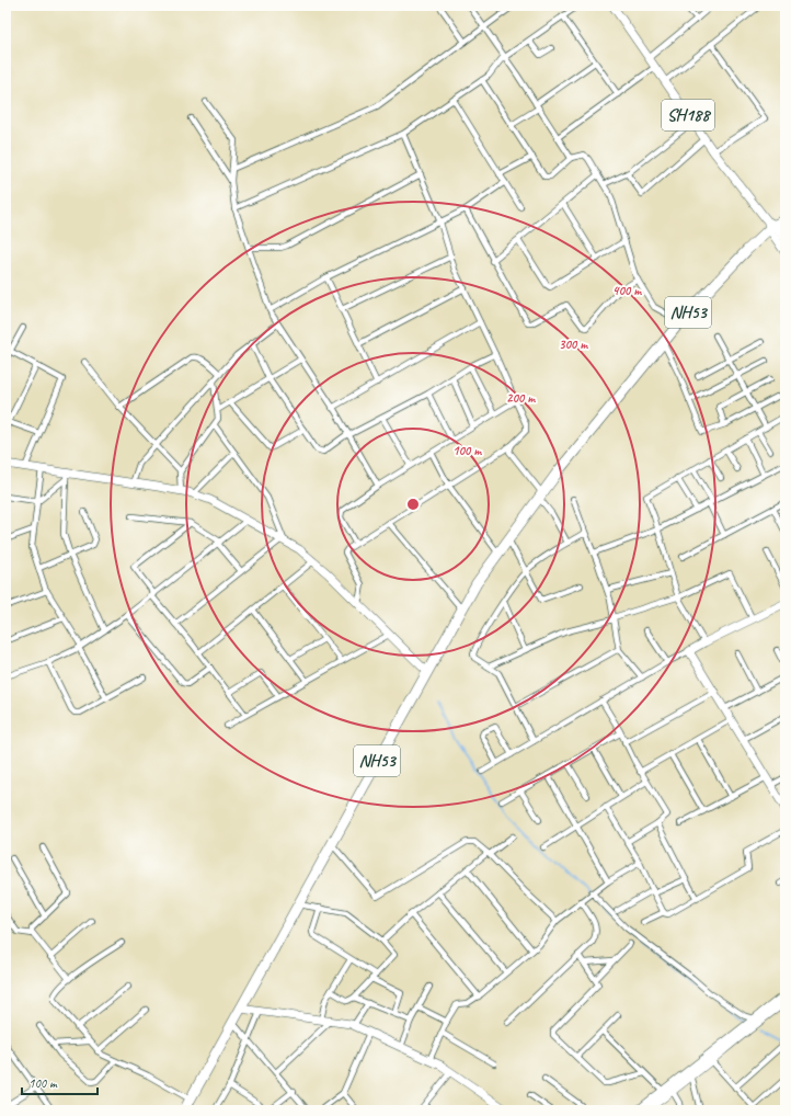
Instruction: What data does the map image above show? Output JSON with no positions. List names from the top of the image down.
{
  "streets": {
    "highway": ["NH53"],
    "street": ["SH188"]
  },
  "crossings": [
    ["SH188", "NH53"]
  ],
  "scale_bar": "100 m",
  "rings": [
    "400 m",
    "300 m",
    "200 m",
    "100 m"
  ]
}
